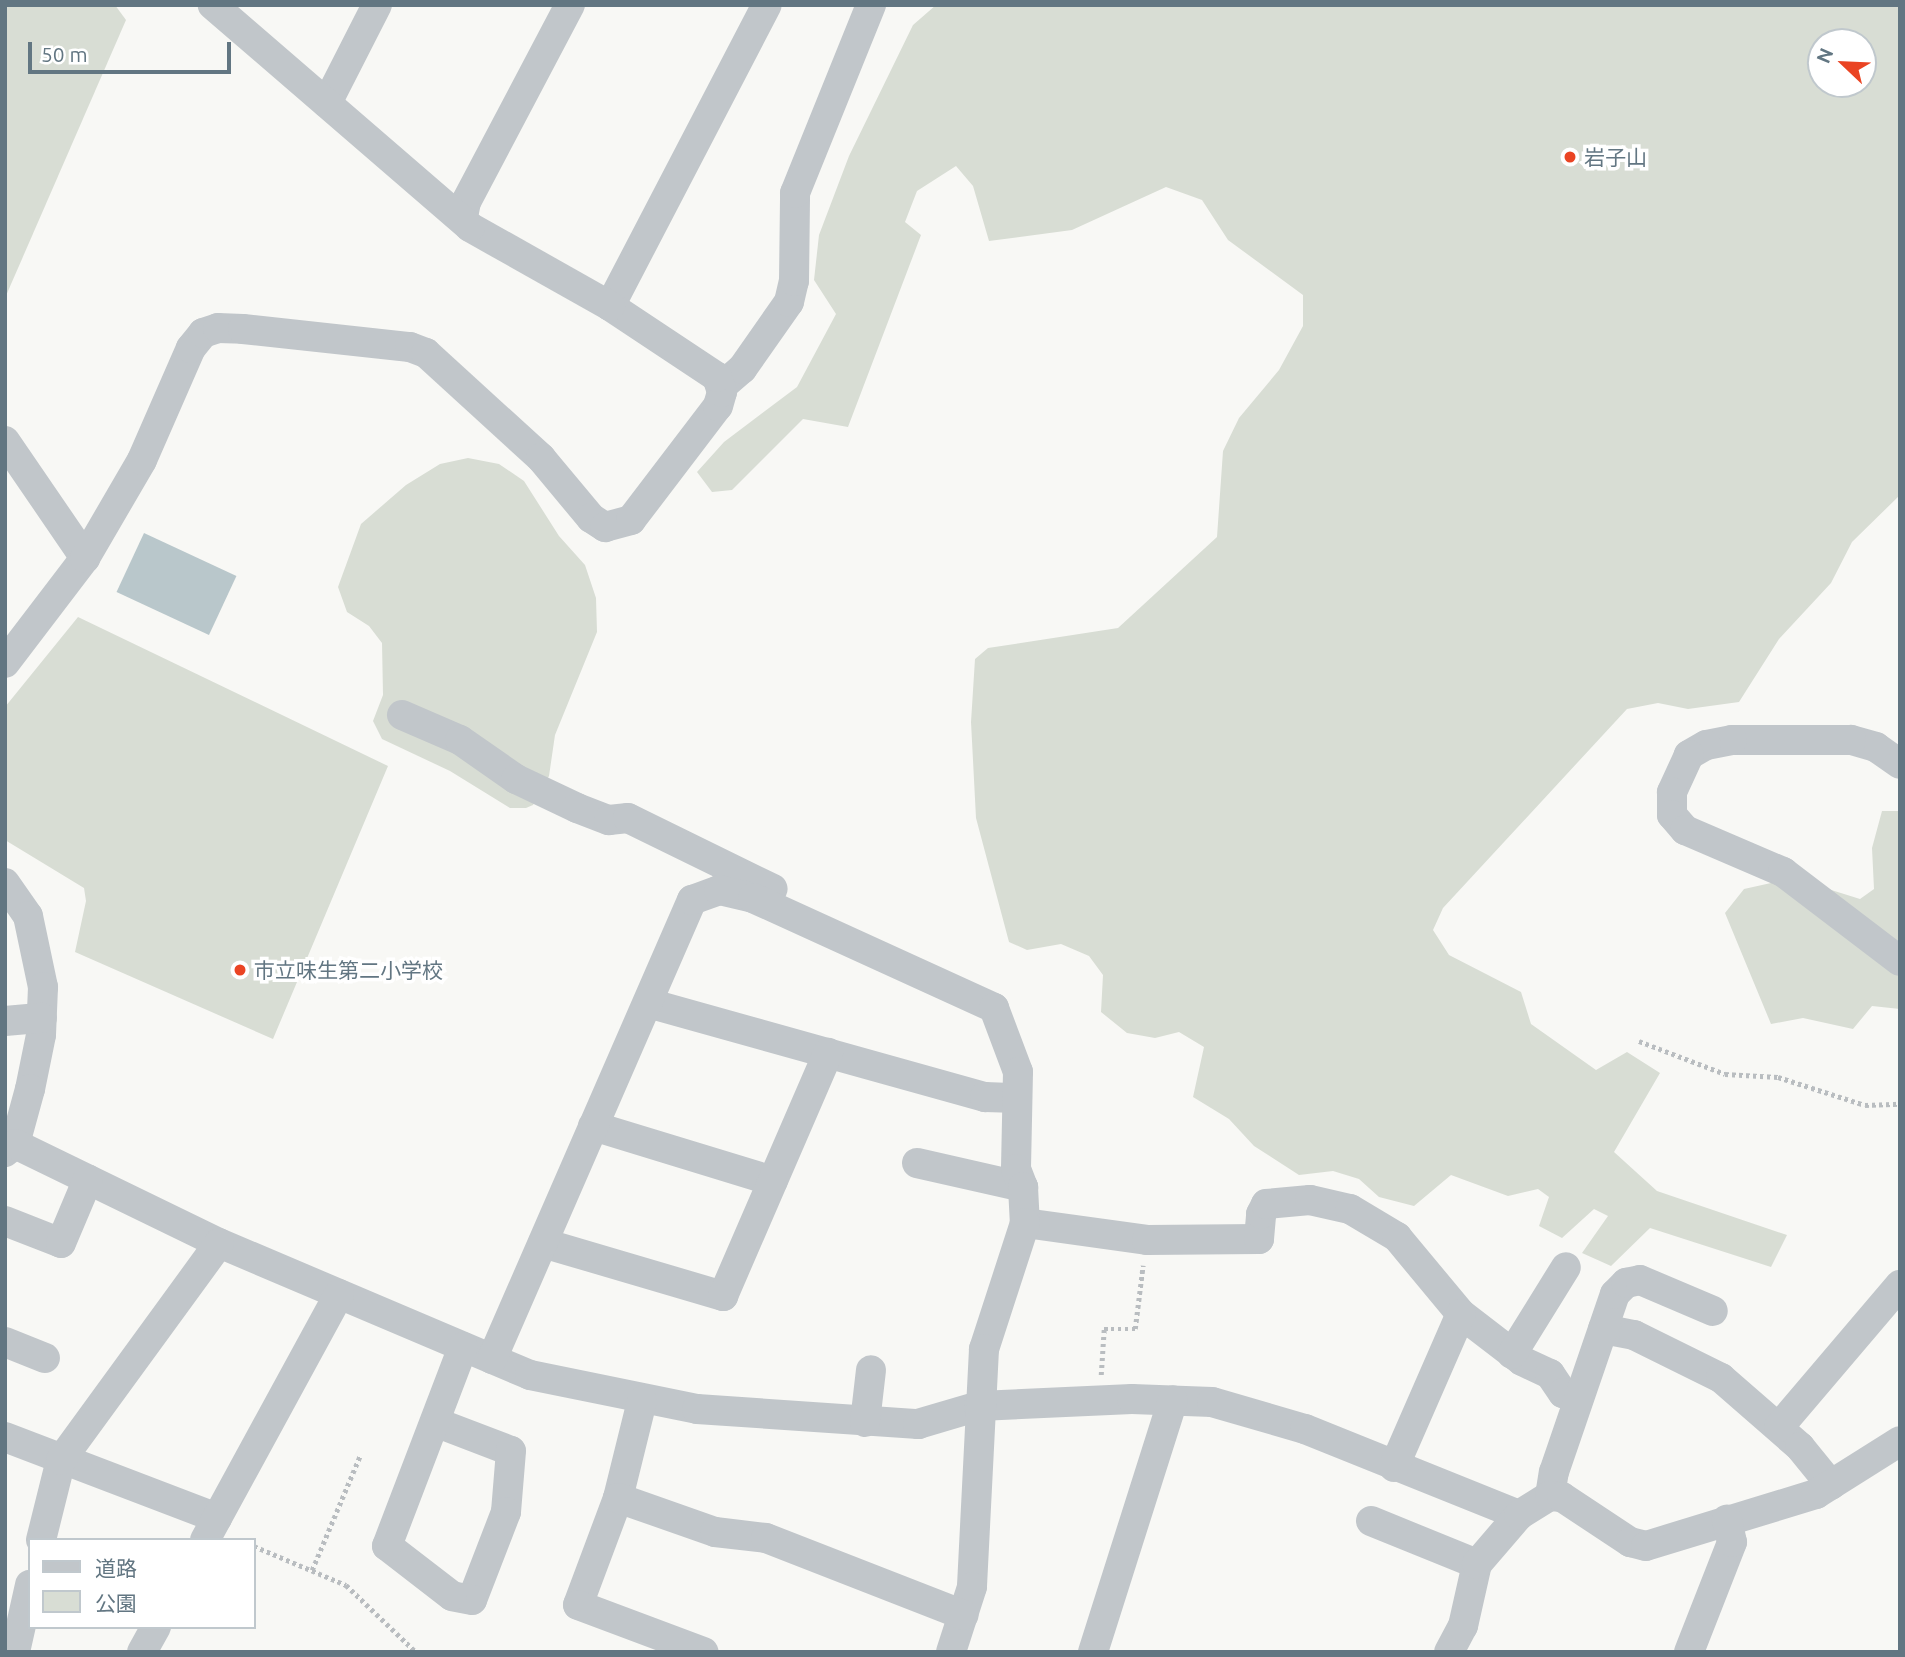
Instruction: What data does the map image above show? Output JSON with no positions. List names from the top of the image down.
{
  "places": ["岩子山", "市立味生第二小学校"],
  "legend": ["道路", "公園"],
  "scale_bar": "50 m",
  "north": "top left"
}
